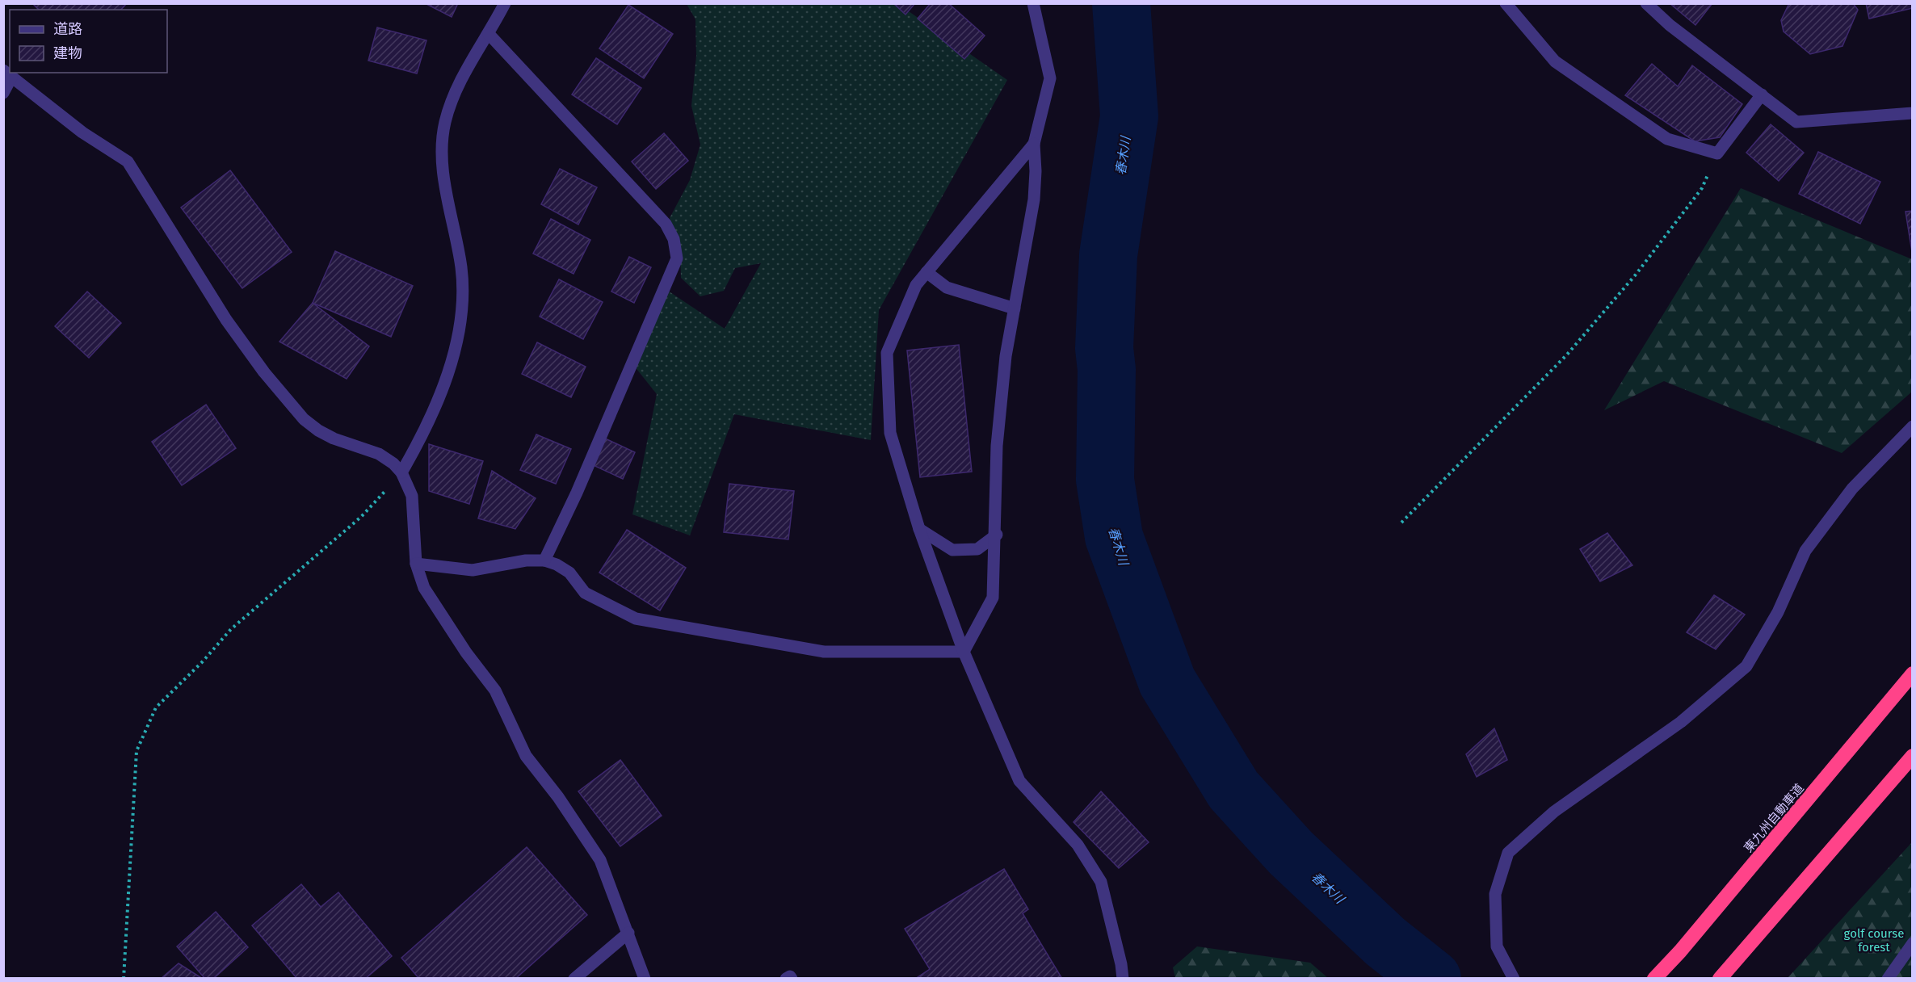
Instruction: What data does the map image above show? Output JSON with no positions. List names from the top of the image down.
{
  "streets": {
    "highway": ["東九州自動車道"]
  },
  "water": ["春木川"],
  "parks": ["golf course forest"],
  "legend": ["道路", "建物"]
}
